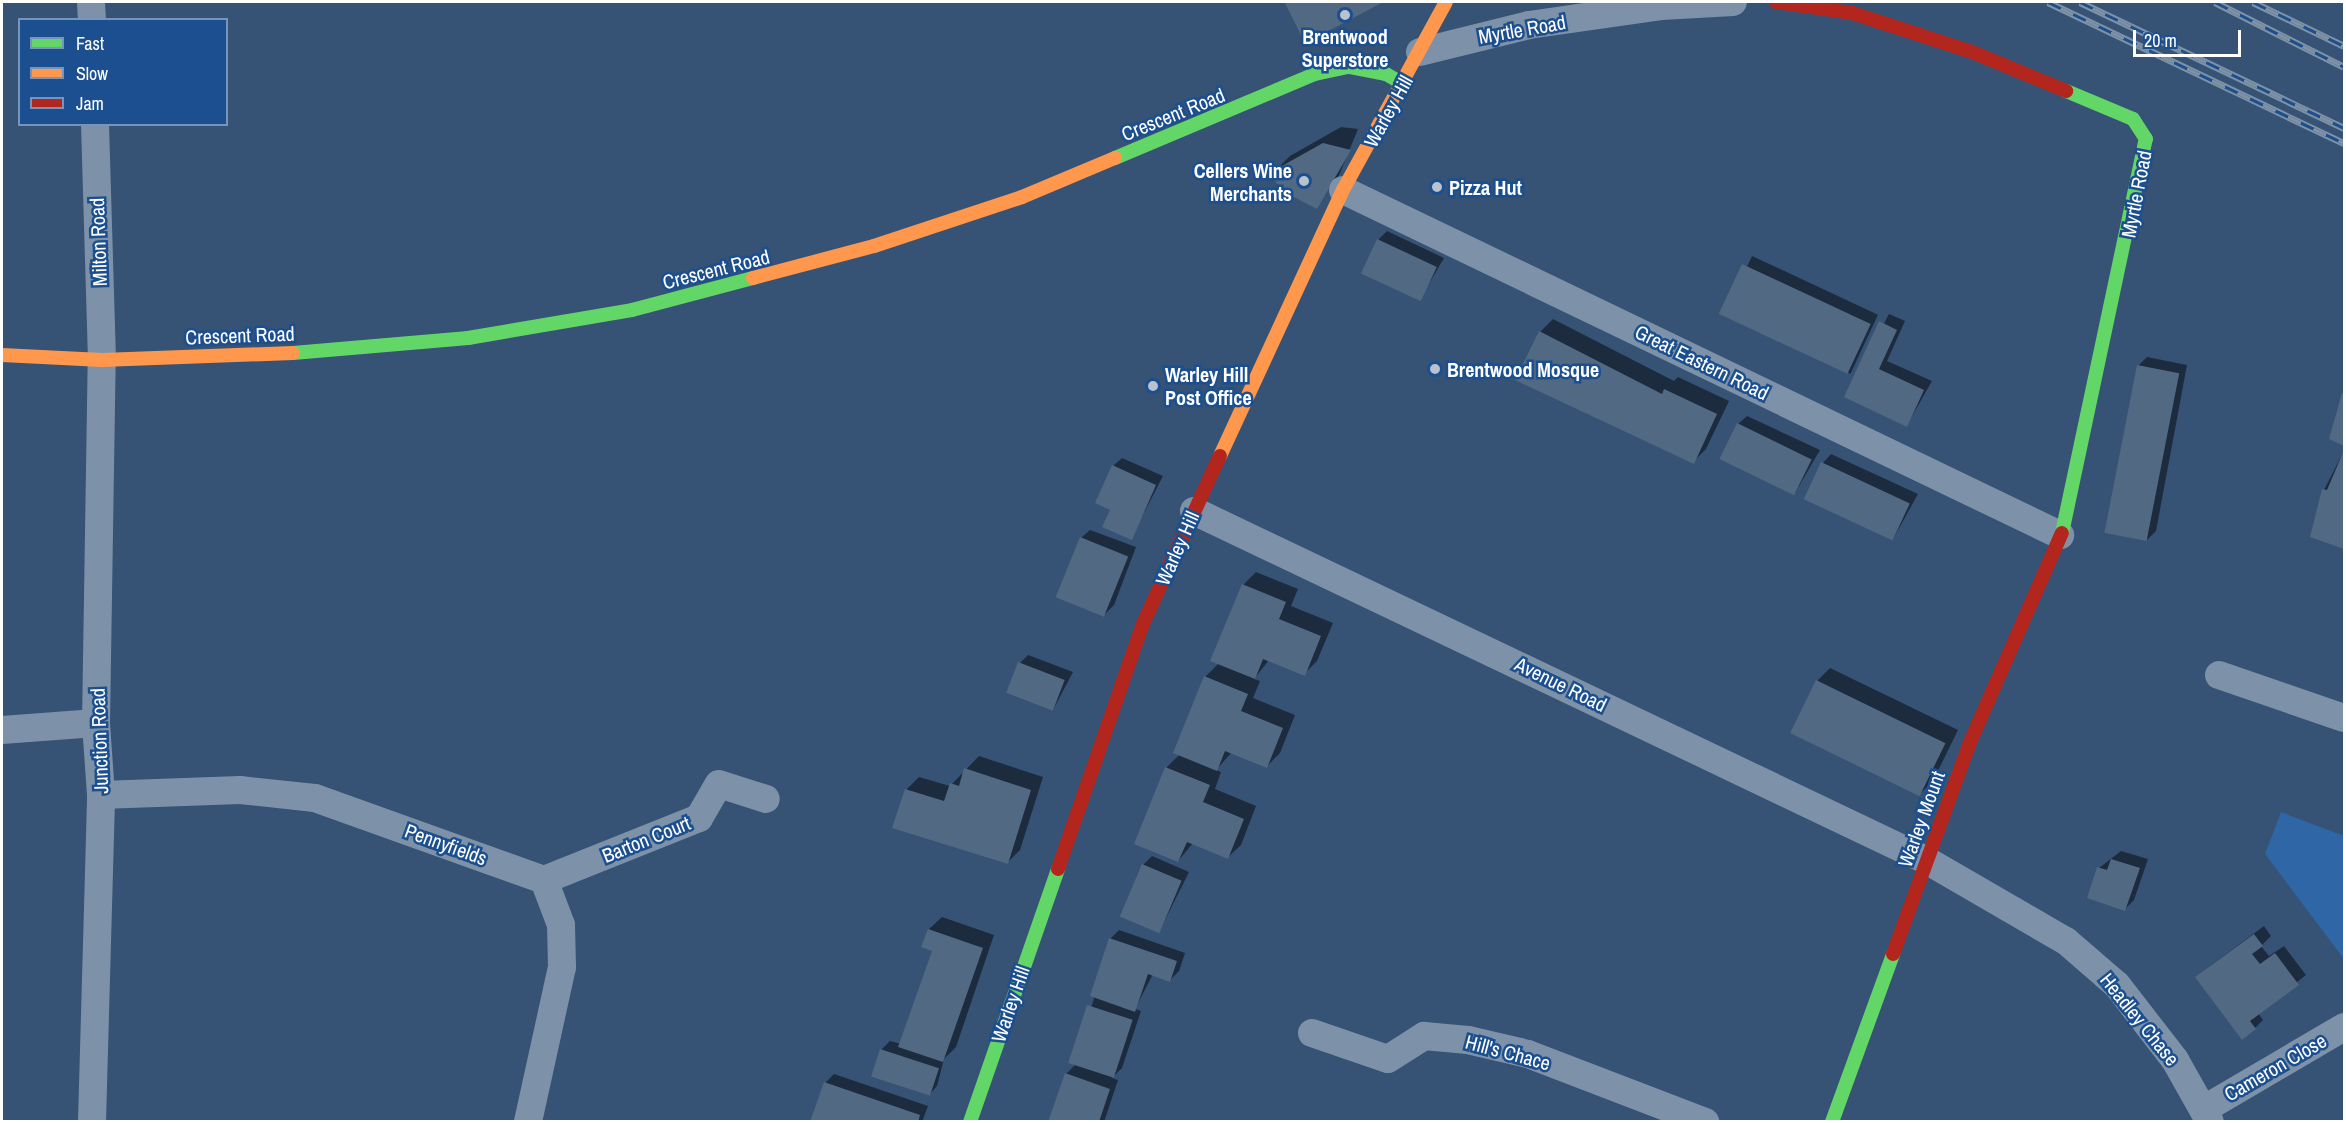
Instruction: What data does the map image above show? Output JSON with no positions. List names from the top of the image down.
{
  "streets": {
    "street": [
      "Myrtle Road",
      "Warley Hill",
      "Crescent Road",
      "Milton Road",
      "Great Eastern Road",
      "Avenue Road",
      "Junction Road",
      "Warley Mount",
      "Barton Court",
      "Pennyfields",
      "Headley Chase",
      "Hill's Chace",
      "Cameron Close"
    ]
  },
  "crossings": [
    ["Myrtle Road", "Warley Hill"],
    ["Myrtle Road", "Great Eastern Road"],
    ["Myrtle Road", "Warley Mount"],
    ["Warley Hill", "Crescent Road"],
    ["Warley Hill", "Great Eastern Road"],
    ["Warley Hill", "Avenue Road"],
    ["Crescent Road", "Milton Road"],
    ["Crescent Road", "Junction Road"],
    ["Milton Road", "Junction Road"],
    ["Great Eastern Road", "Warley Mount"],
    ["Avenue Road", "Warley Mount"],
    ["Avenue Road", "Headley Chase"],
    ["Junction Road", "Pennyfields"],
    ["Warley Mount", "Headley Chase"],
    ["Barton Court", "Pennyfields"],
    ["Headley Chase", "Cameron Close"]
  ],
  "places": [
    "Brentwood Superstore",
    "Cellers Wine Merchants",
    "Pizza Hut",
    "Brentwood Mosque",
    "Warley Hill Post Office"
  ],
  "legend": ["Fast", "Slow", "Jam"],
  "scale_bar": "20 m"
}
